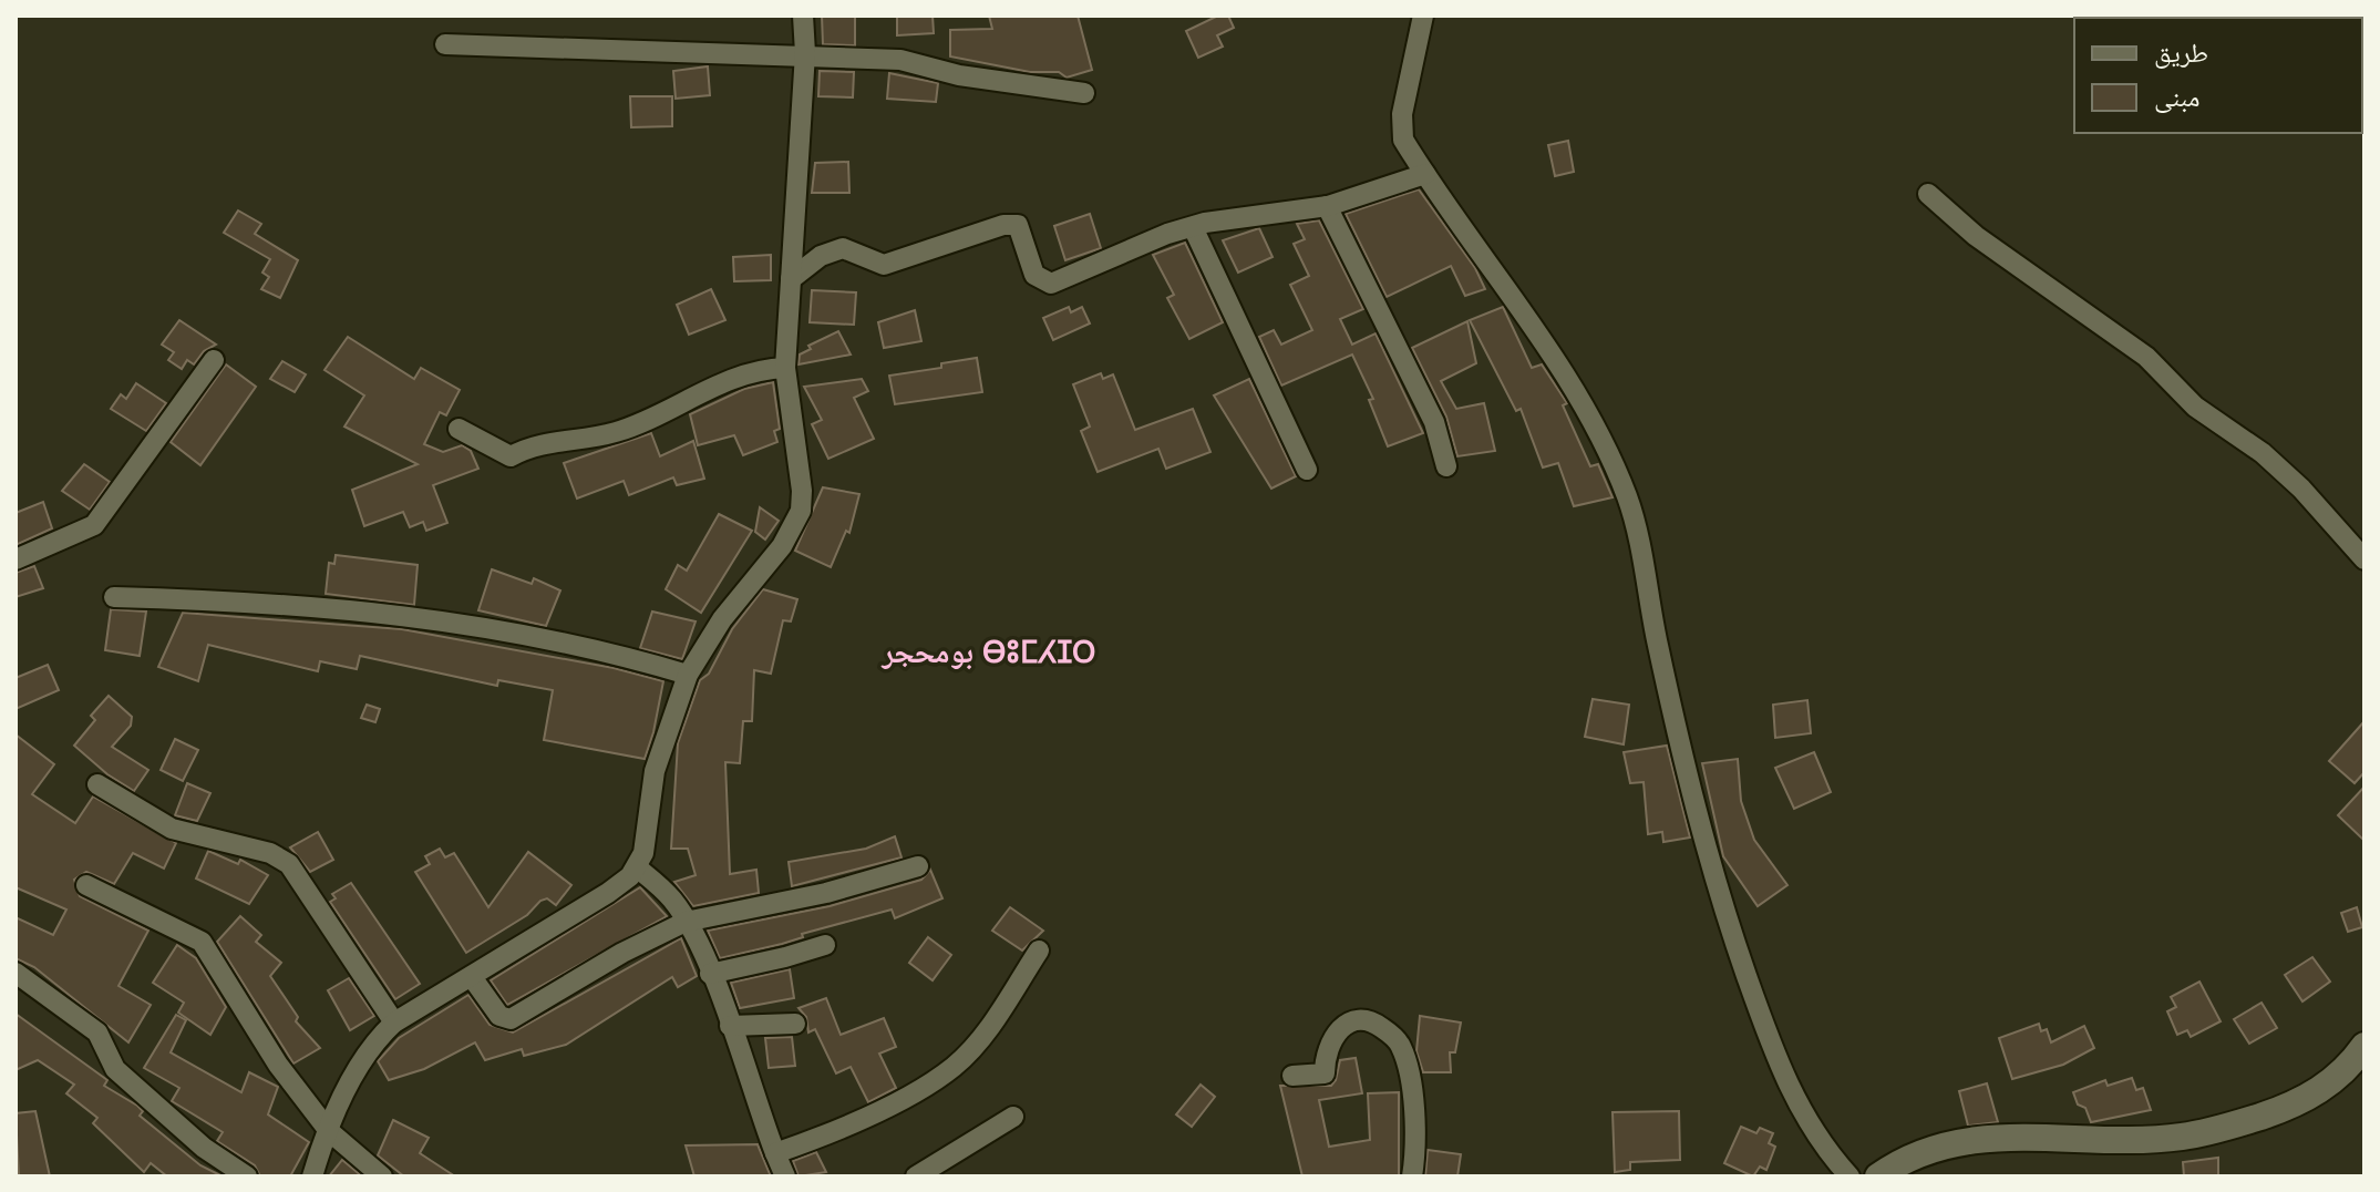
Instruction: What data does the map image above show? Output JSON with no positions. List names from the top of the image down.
{
  "districts": ["بومحجر ⴱⵓⵎⵃⵊⵔ"],
  "legend": ["طريق", "مبنى"]
}
